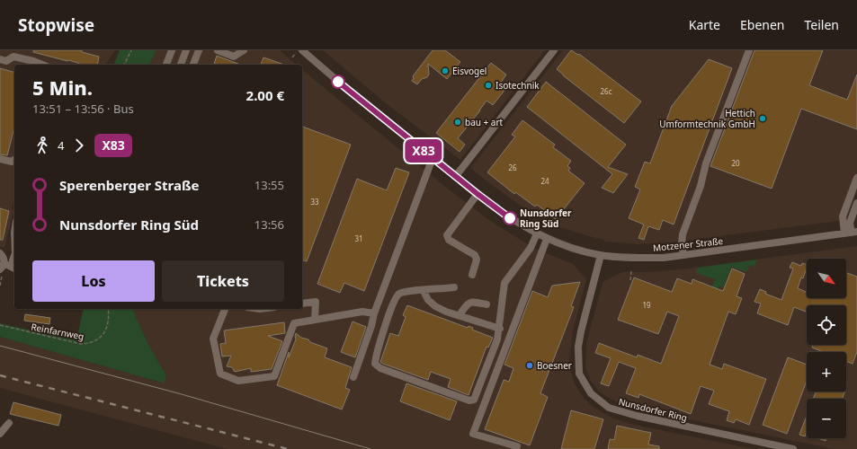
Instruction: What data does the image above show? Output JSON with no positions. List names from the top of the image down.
{
  "streets": {
    "street": ["Motzener Straße", "Nunsdorfer Ring"],
    "path": ["Reinfarnweg"]
  },
  "crossings": [
    ["Motzener Straße", "Nunsdorfer Ring"]
  ],
  "places": [
    "Eisvogel",
    "Isotechnik",
    "Hettich Umformtechnik GmbH",
    "bau + art",
    "Nunsdorfer Ring Süd",
    "Boesner"
  ],
  "lines": ["bus line X83"],
  "house_numbers": [
    "26c",
    "20",
    "26",
    "24",
    "33",
    "31",
    "19"
  ],
  "north": "bottom right",
  "page": {
    "header": "Stopwise",
    "nav": ["Karte", "Ebenen", "Teilen"],
    "on_map": "X83",
    "heading": ["5 Min.", "13:51 – 13:56 · Bus", "2.00 €"],
    "legs": ["4", "X83"],
    "list": [
      {
        "name": "Sperenberger Straße",
        "value": "13:55"
      },
      {
        "name": "Nunsdorfer Ring Süd",
        "value": "13:56"
      }
    ],
    "buttons": ["Los", "Tickets"],
    "map_buttons": ["+", "−"]
  }
}
